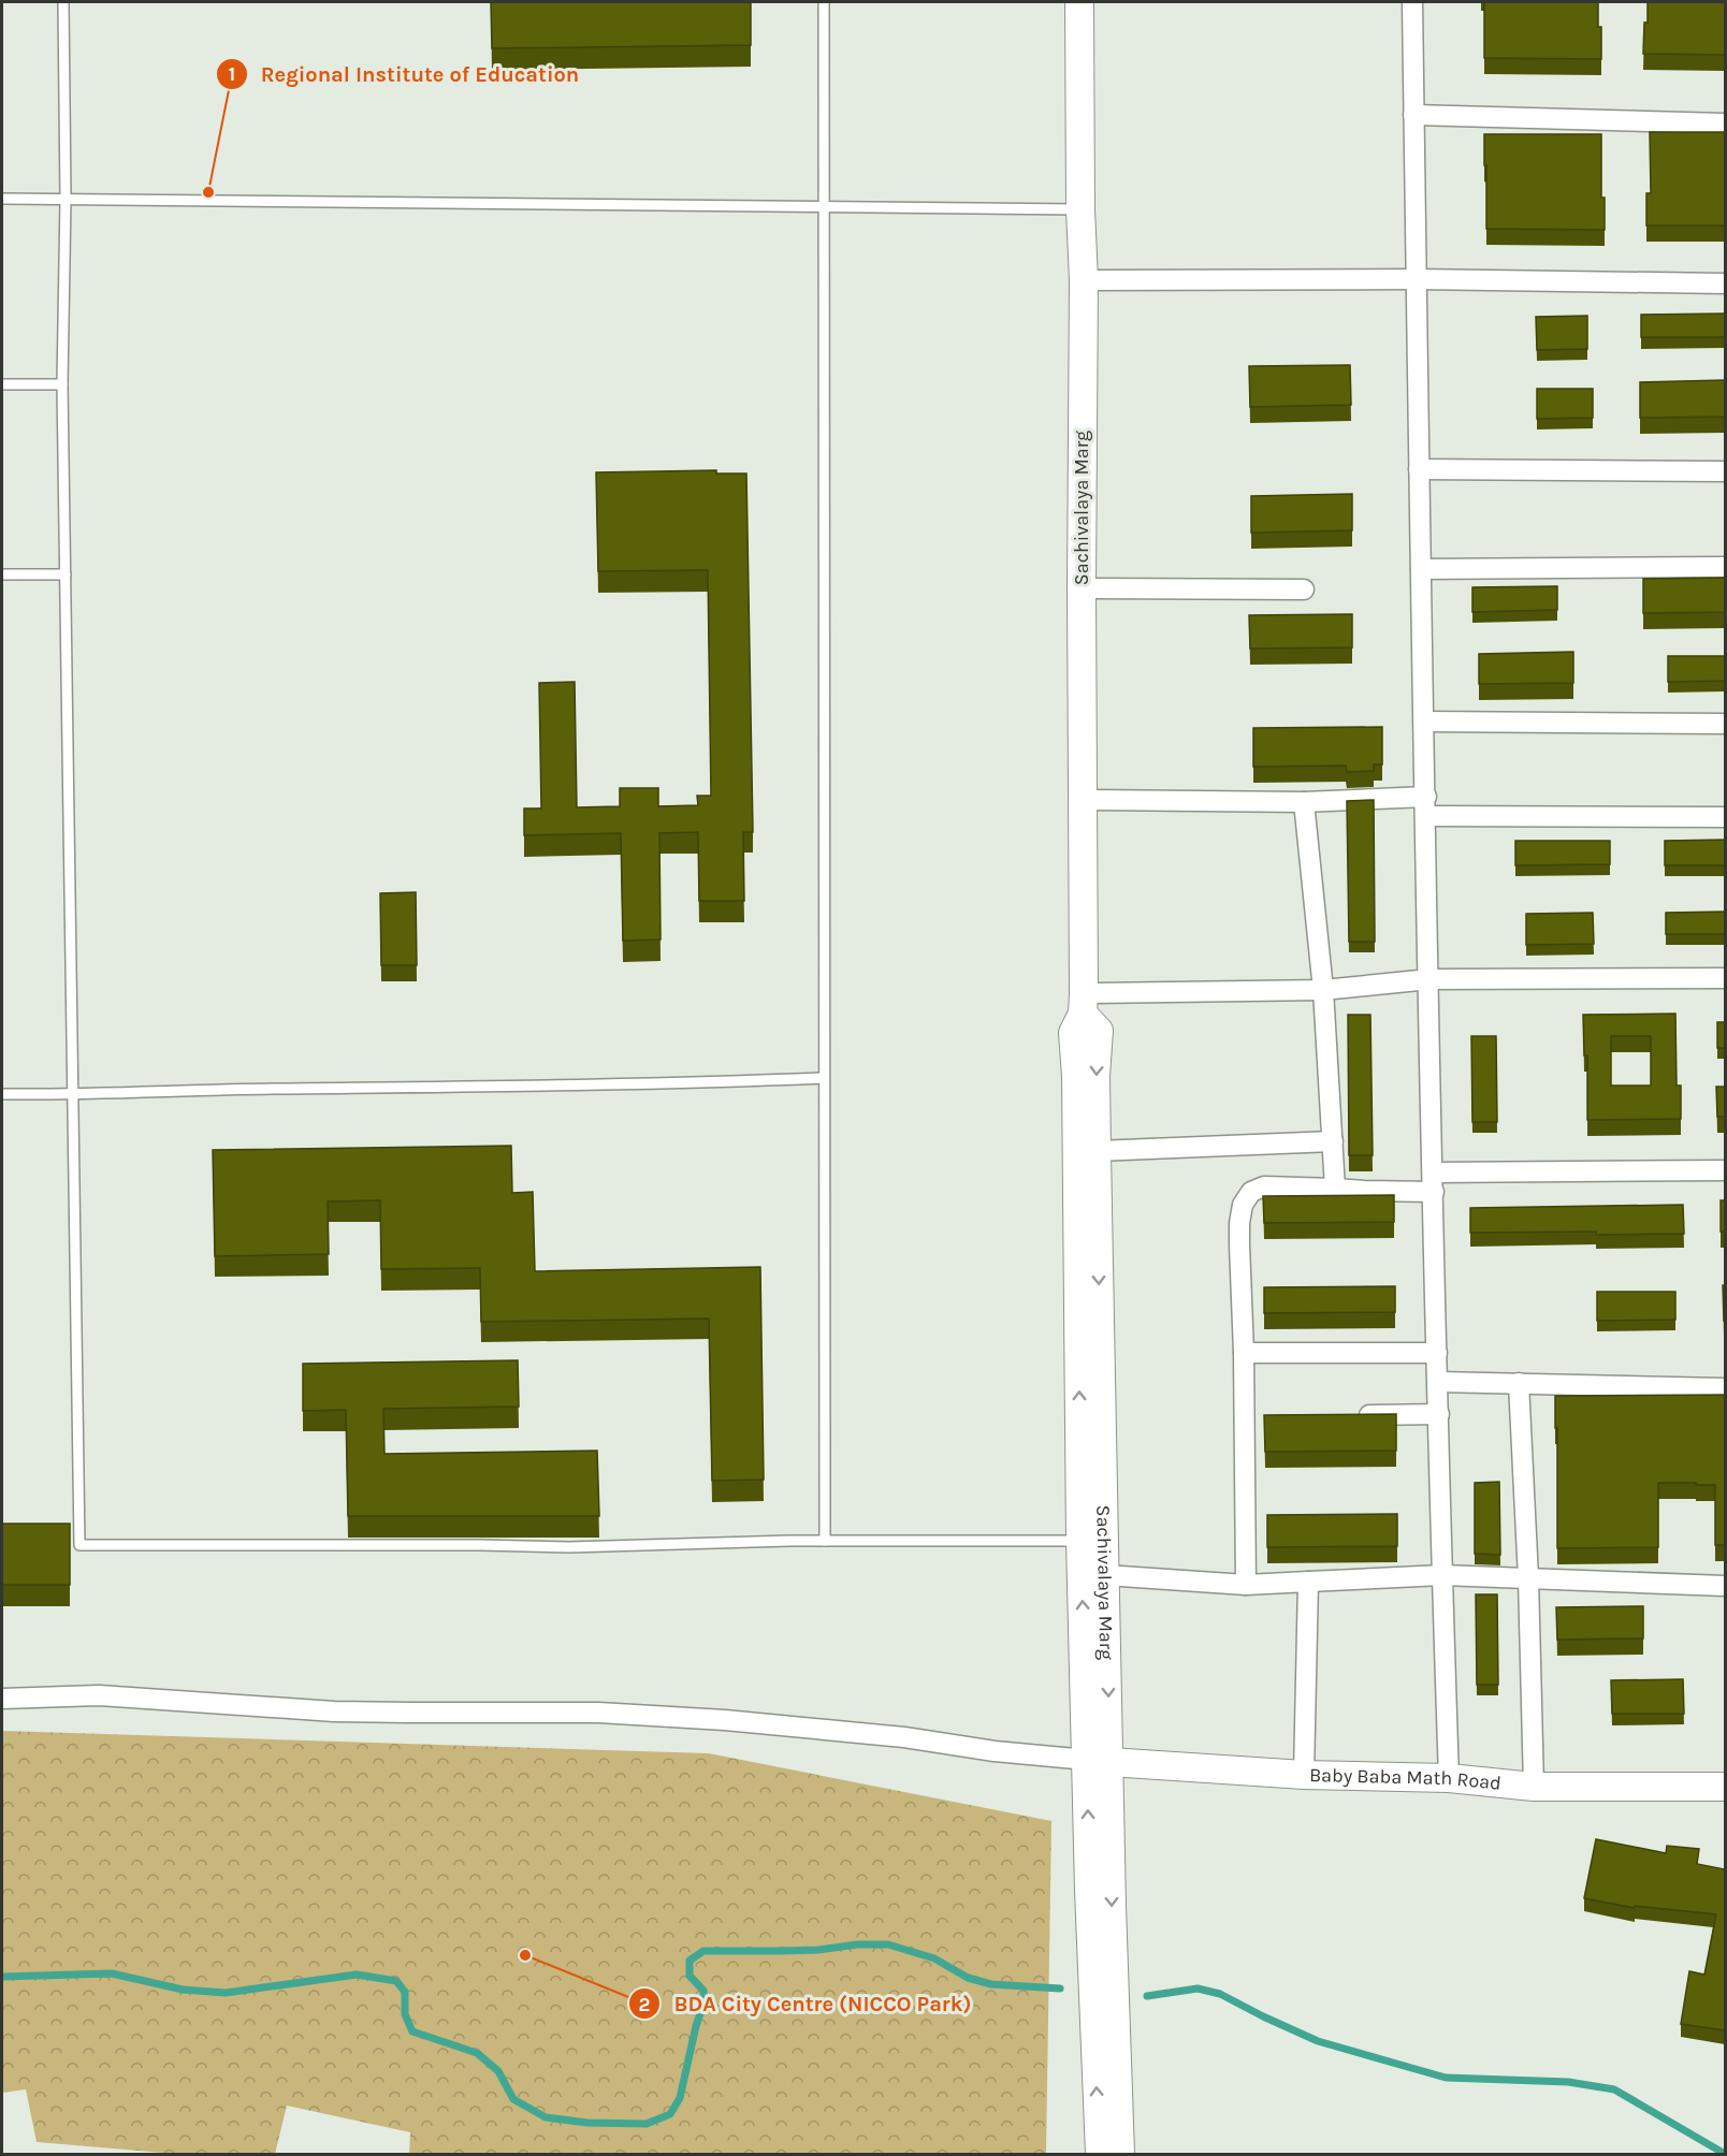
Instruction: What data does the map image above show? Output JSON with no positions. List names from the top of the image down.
{
  "streets": {
    "main road": ["Sachivalaya Marg", "Baby Baba Math Road"]
  },
  "crossings": [
    ["Sachivalaya Marg", "Baby Baba Math Road"]
  ],
  "places": ["Regional Institute of Education", "BDA City Centre (NICCO Park)"]
}
